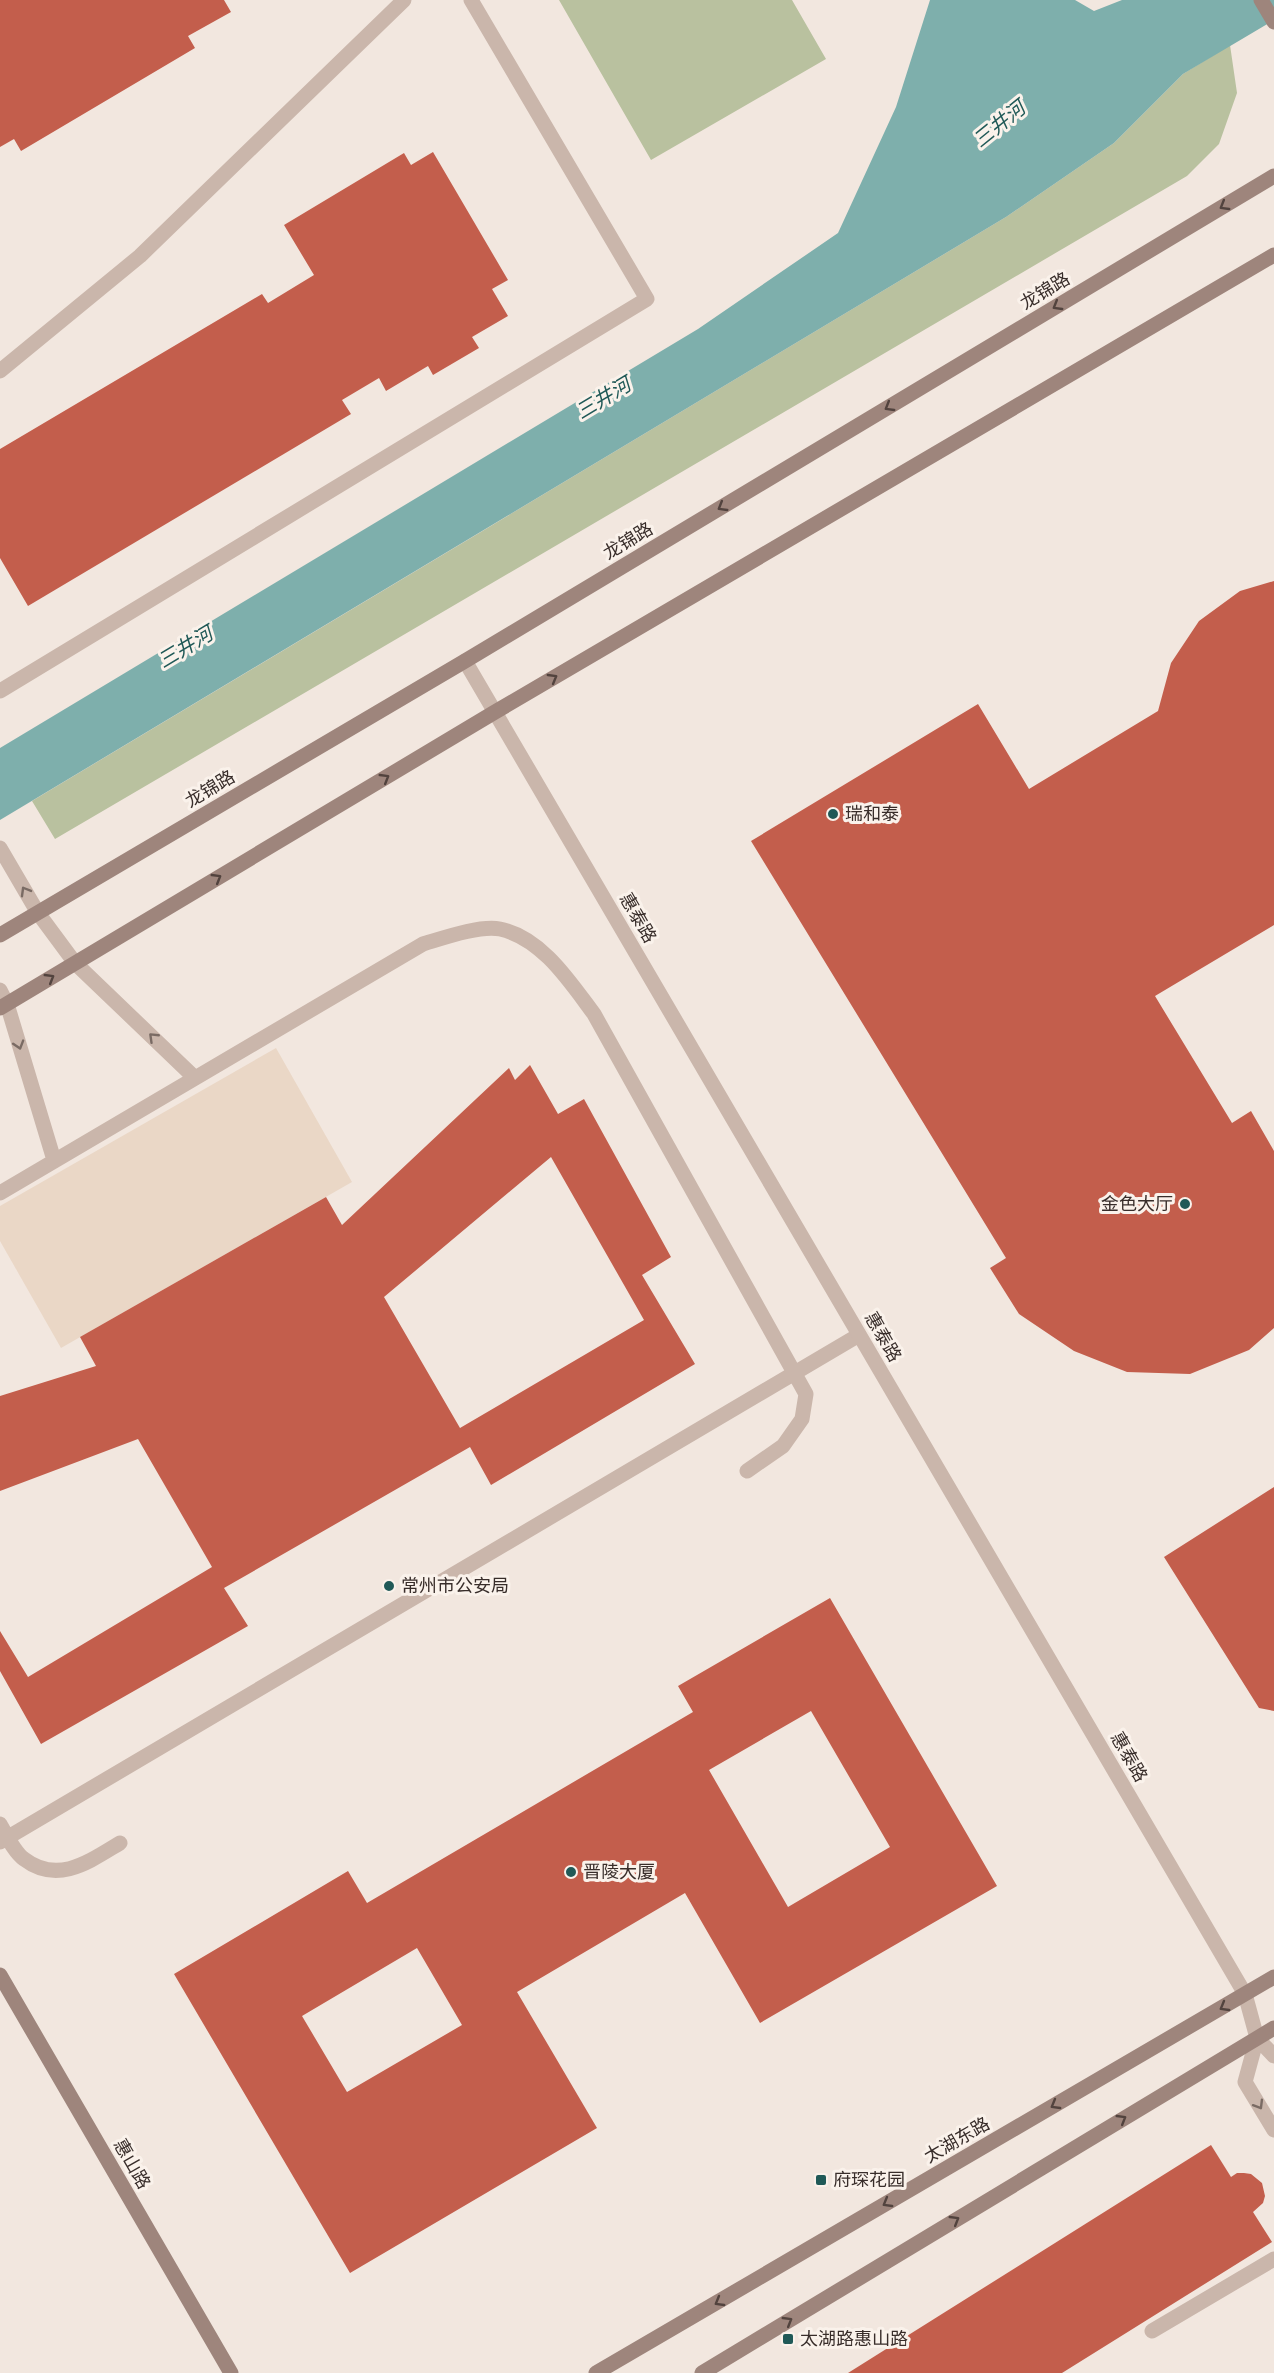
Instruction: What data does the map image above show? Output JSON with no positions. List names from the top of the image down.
{
  "streets": {
    "main road": ["龙锦路", "太湖东路", "惠山路"],
    "street": ["惠泰路"]
  },
  "crossings": [
    ["龙锦路", "惠泰路"],
    ["惠泰路", "太湖东路"]
  ],
  "water": ["三井河"],
  "places": {
    "other": [
      "瑞和泰",
      "金色大厅",
      "常州市公安局",
      "晋陵大厦"
    ],
    "transit": ["府琛花园", "太湖路惠山路"]
  }
}
